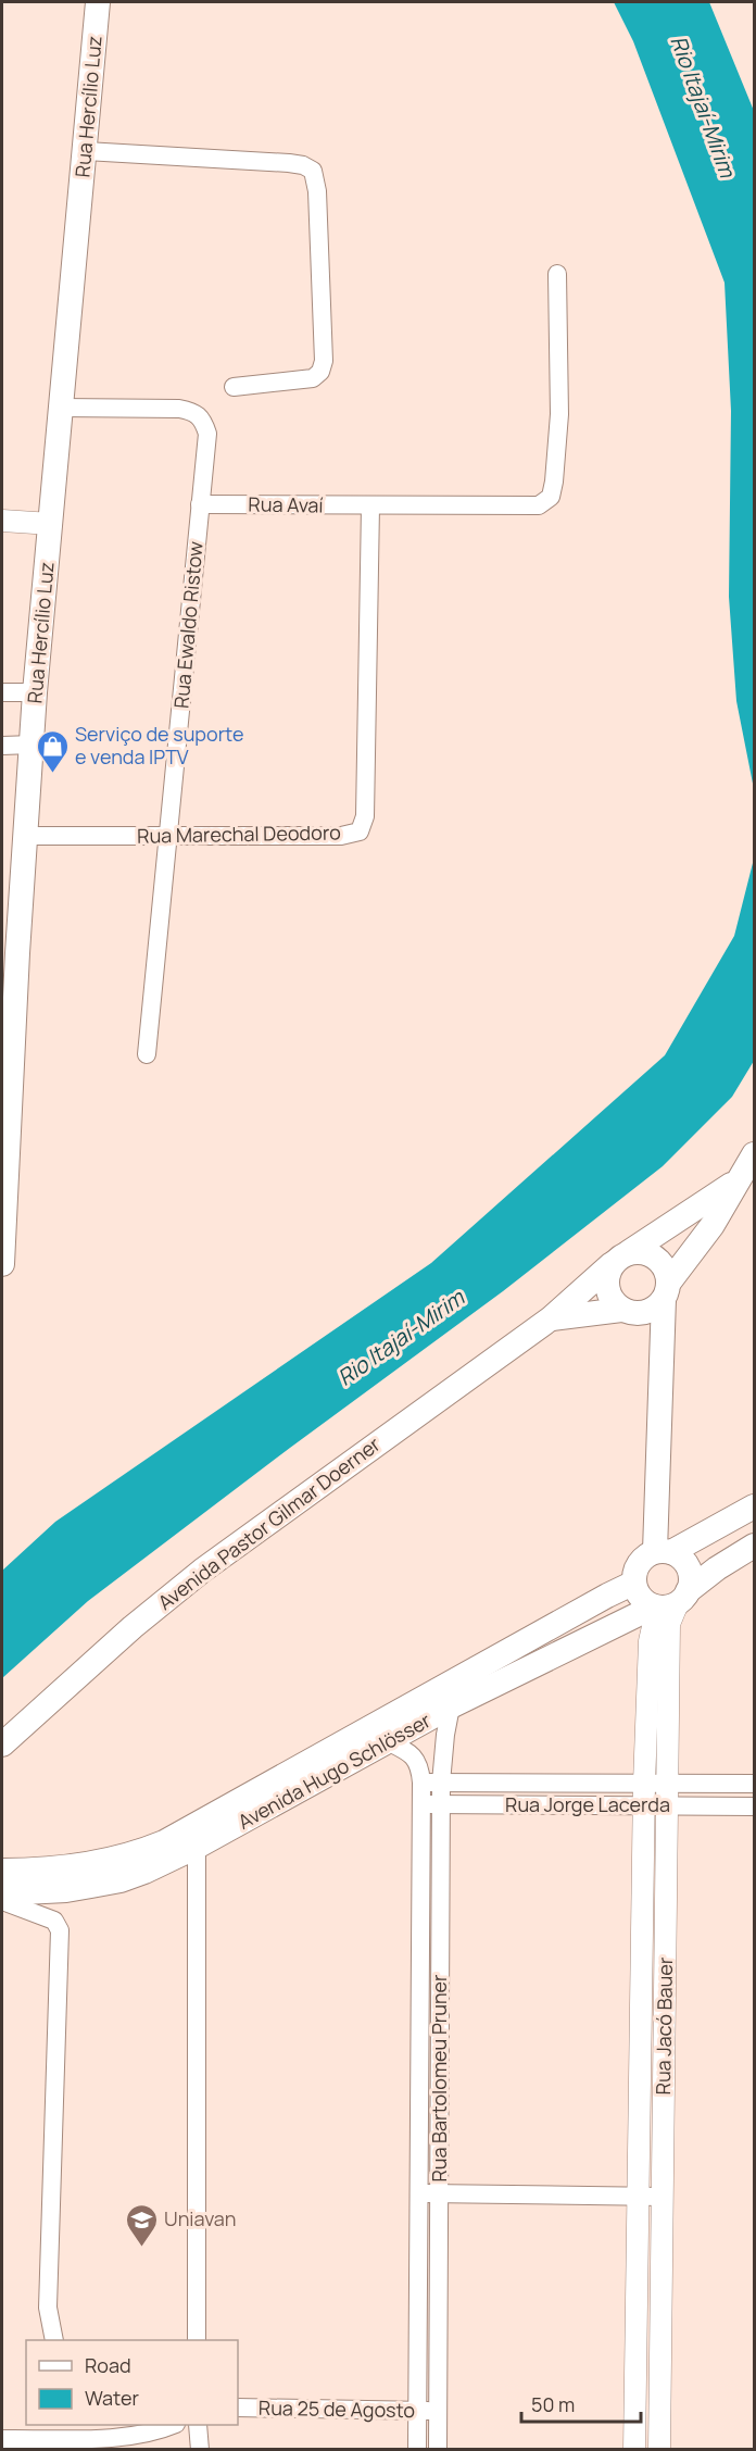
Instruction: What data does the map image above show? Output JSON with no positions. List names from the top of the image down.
{
  "streets": {
    "main road": ["Rua Hercílio Luz", "Avenida Pastor Gilmar Doerner", "Avenida Hugo Schlösser"],
    "street": [
      "Rua Avaí",
      "Rua Ewaldo Ristow",
      "Rua Marechal Deodoro",
      "Rua Jorge Lacerda",
      "Rua Jacó Bauer",
      "Rua Bartolomeu Pruner",
      "Rua 25 de Agosto"
    ]
  },
  "crossings": [
    ["Rua Hercílio Luz", "Rua Ewaldo Ristow"],
    ["Rua Hercílio Luz", "Rua Marechal Deodoro"],
    ["Rua Avaí", "Rua Ewaldo Ristow"],
    ["Rua Avaí", "Rua Marechal Deodoro"],
    ["Rua Ewaldo Ristow", "Rua Marechal Deodoro"],
    ["Avenida Hugo Schlösser", "Rua Jacó Bauer"],
    ["Avenida Hugo Schlösser", "Rua Bartolomeu Pruner"],
    ["Rua Jorge Lacerda", "Rua Jacó Bauer"],
    ["Rua Jorge Lacerda", "Rua Bartolomeu Pruner"],
    ["Rua Bartolomeu Pruner", "Rua 25 de Agosto"]
  ],
  "water": ["Rio Itajaí-Mirim"],
  "places": {
    "shop": ["Serviço de suporte e venda IPTV"],
    "school or university": ["Uniavan"]
  },
  "legend": ["Road", "Water"],
  "scale_bar": "50 m"
}
